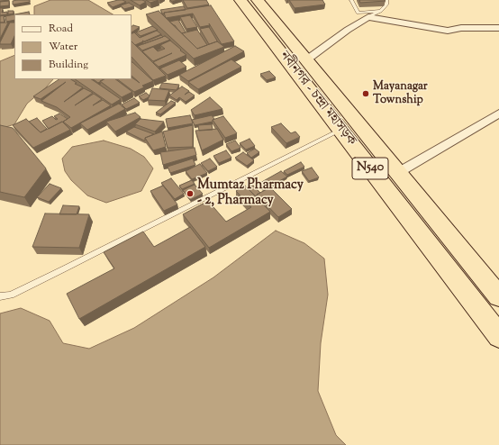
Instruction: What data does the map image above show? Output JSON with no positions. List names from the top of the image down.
{
  "streets": {
    "highway": ["নবীনগর - চন্দ্রা মহাসড়ক", "N540"]
  },
  "places": ["Mayanagar Township", "Mumtaz Pharmacy - 2, Pharmacy"],
  "legend": ["Road", "Water", "Building"]
}
